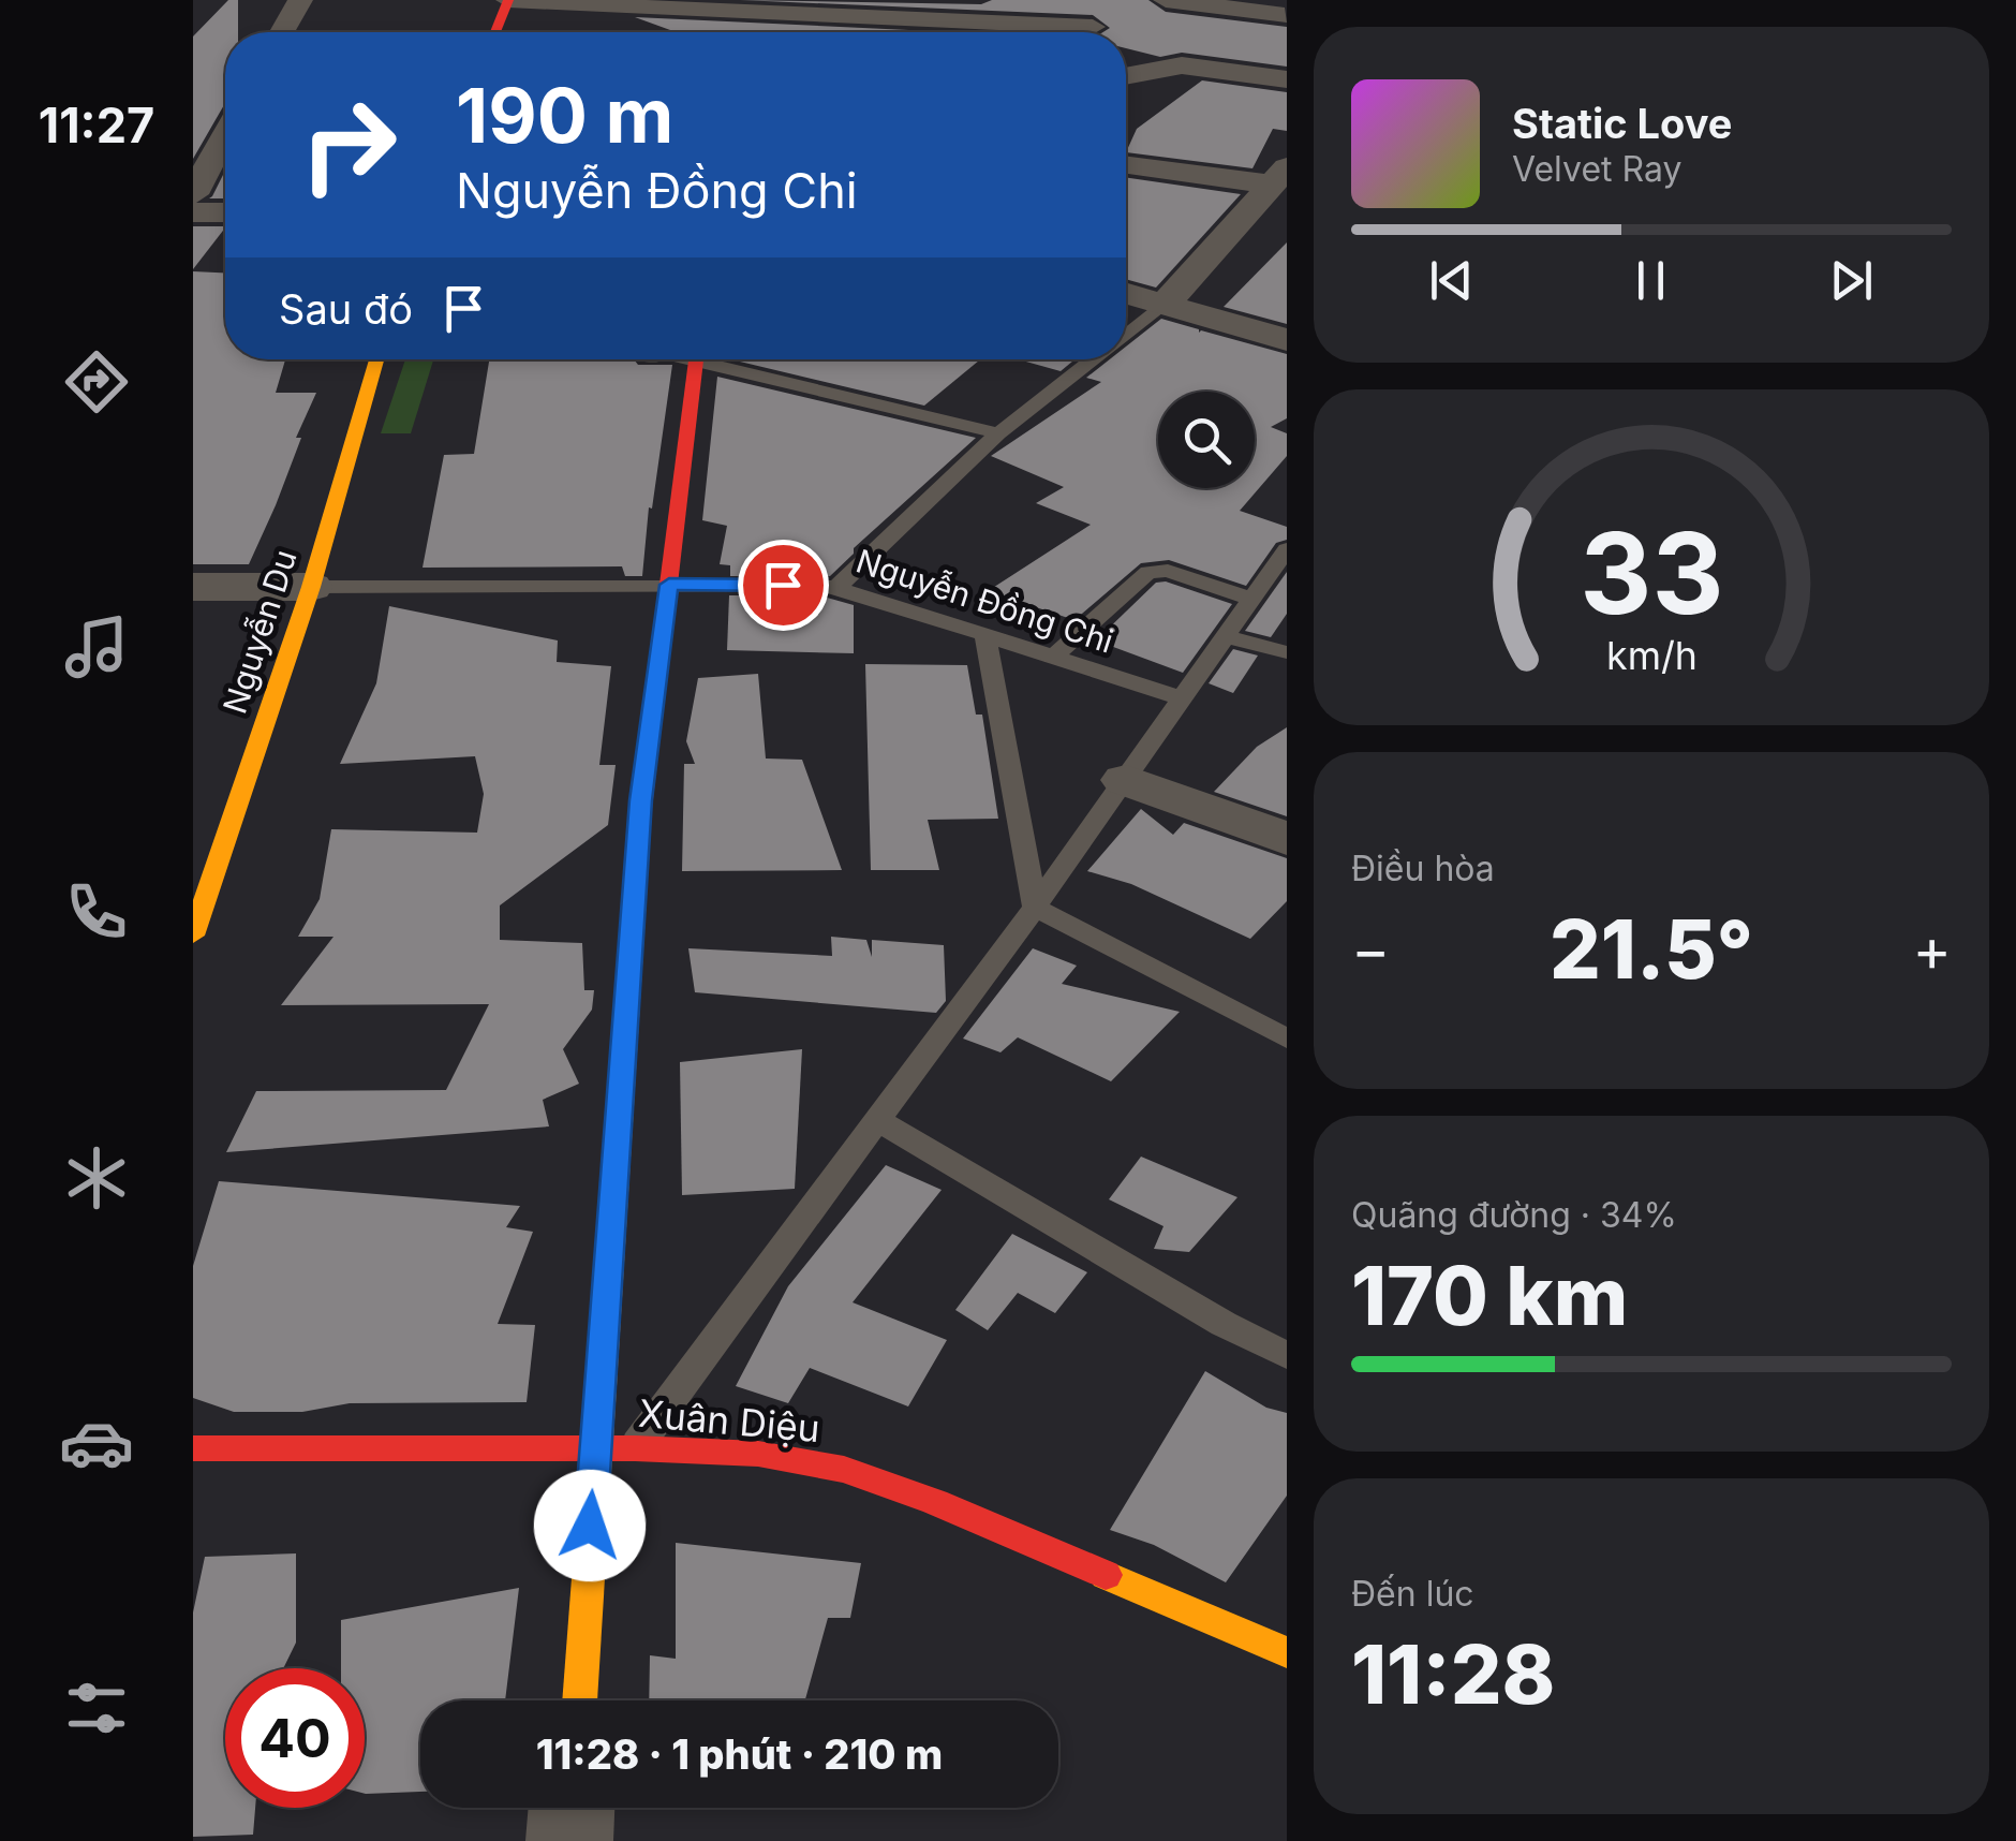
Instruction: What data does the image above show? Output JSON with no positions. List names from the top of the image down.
{
  "streets": {
    "street": ["Nguyễn Du", "Xuân Diệu"],
    "lane": ["Nguyễn Đồng Chi"]
  },
  "crossings": [
    ["Nguyễn Đồng Chi", "Nguyễn Du"]
  ],
  "page": {
    "tabs": "11:27",
    "turn": ["190 m", "Nguyễn Đồng Chi"],
    "song": ["Static Love", "Velvet Ray"],
    "then": "Sau đó",
    "tile": [
      "Điều hòa",
      ["Quãng đường · 34%", "170 km"],
      ["Đến lúc", "11:28"]
    ],
    "heat": ["−", "21.5°", "+"],
    "limit": "40",
    "trip": "11:28 · 1 phút · 210 m",
    "gauge": ["33", "km/h"]
  }
}
